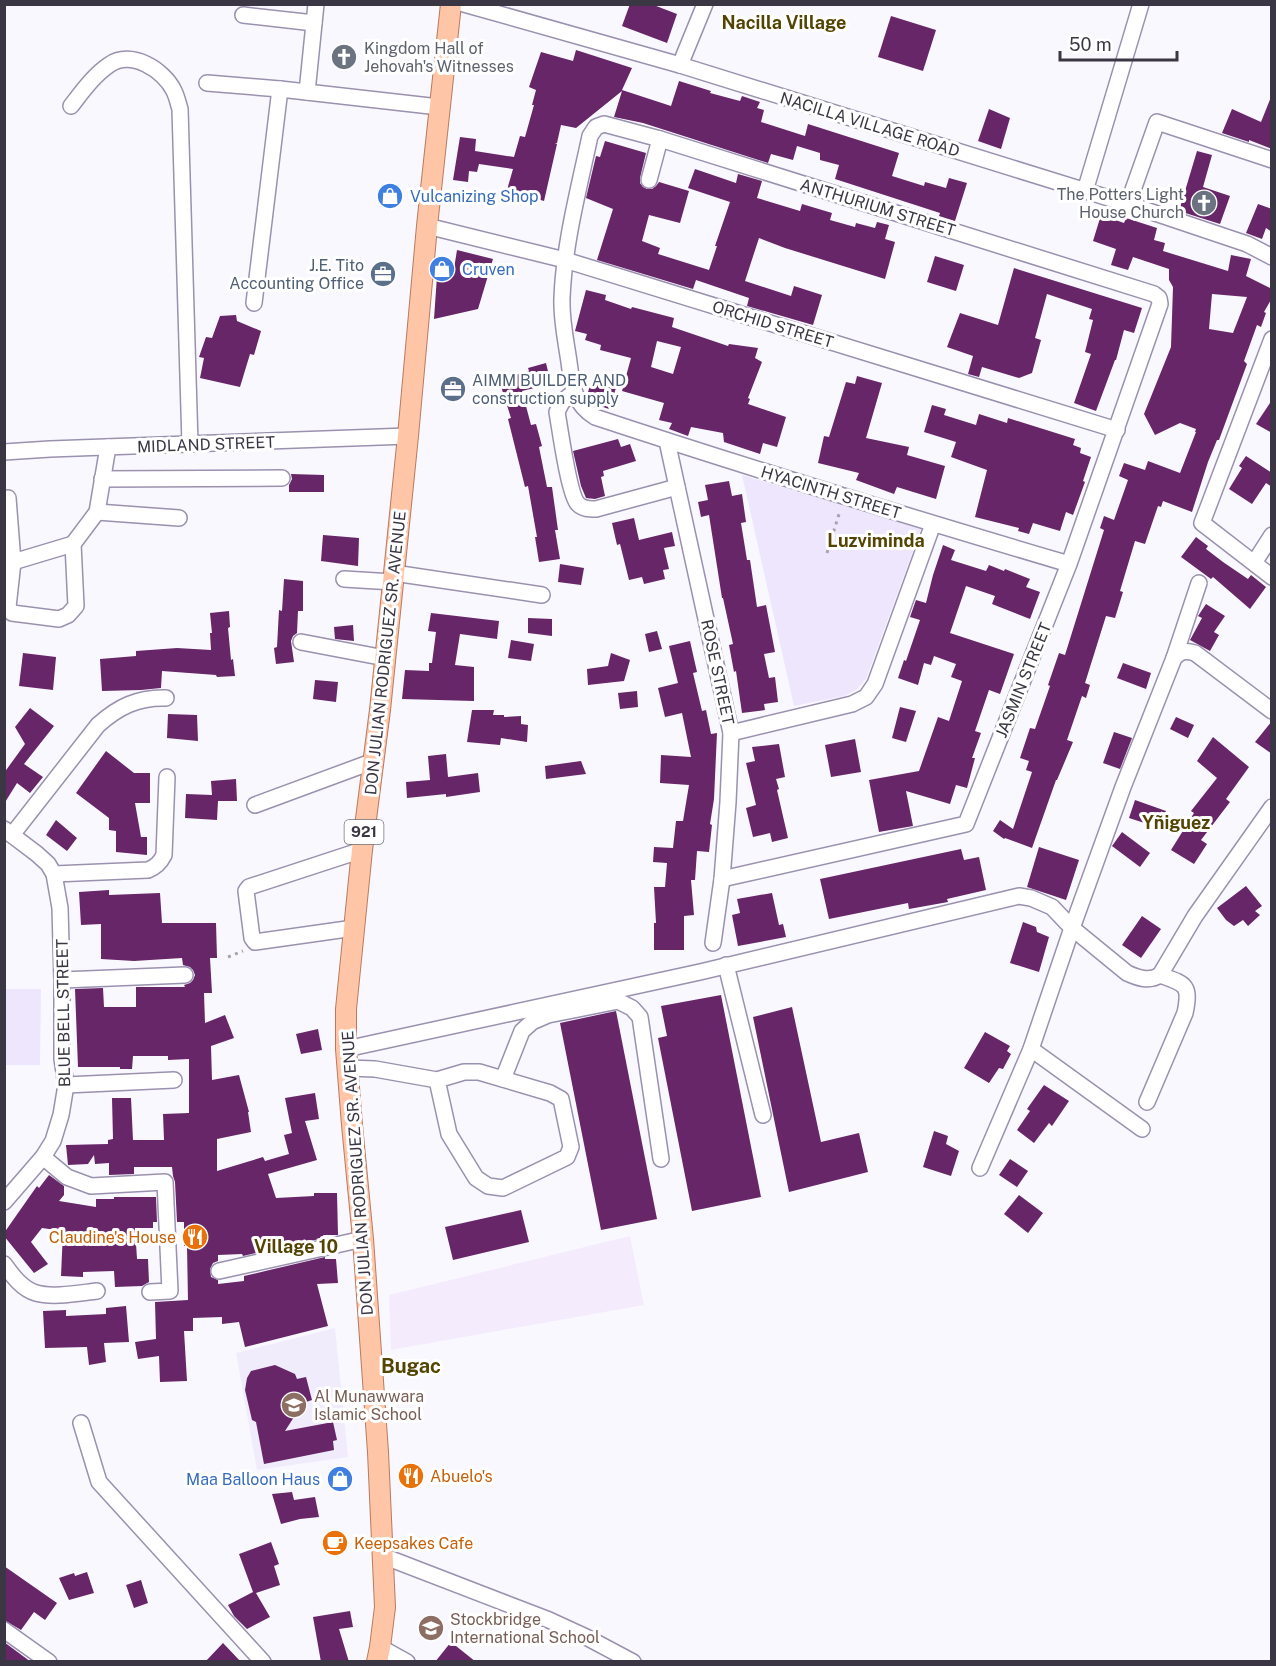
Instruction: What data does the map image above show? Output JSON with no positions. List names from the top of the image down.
{
  "streets": {
    "main road": ["DON JULIAN RODRIGUEZ SR. AVENUE", "921"],
    "street": [
      "NACILLA VILLAGE ROAD",
      "ANTHURIUM STREET",
      "ORCHID STREET",
      "MIDLAND STREET",
      "HYACINTH STREET",
      "ROSE STREET",
      "JASMIN STREET",
      "BLUE BELL STREET"
    ]
  },
  "crossings": [
    ["ANTHURIUM STREET", "ORCHID STREET"],
    ["ANTHURIUM STREET", "JASMIN STREET"],
    ["ORCHID STREET", "DON JULIAN RODRIGUEZ SR. AVENUE"],
    ["ORCHID STREET", "JASMIN STREET"],
    ["MIDLAND STREET", "DON JULIAN RODRIGUEZ SR. AVENUE"],
    ["HYACINTH STREET", "ROSE STREET"],
    ["HYACINTH STREET", "JASMIN STREET"],
    ["ROSE STREET", "JASMIN STREET"]
  ],
  "districts": [
    "Nacilla Village",
    "Luzviminda",
    "Yñiguez",
    "Village 10",
    "Bugac"
  ],
  "places": {
    "church": ["Kingdom Hall of Jehovah's Witnesses", "The Potters Light House Church"],
    "shop": ["Vulcanizing Shop", "Cruven", "Maa Balloon Haus"],
    "office": ["J.E. Tito Accounting Office", "AIMM BUILDER AND construction supply"],
    "restaurant": ["Claudine's House", "Abuelo's"],
    "school or university": ["Al Munawwara Islamic School", "Stockbridge International School"],
    "cafe": ["Keepsakes Cafe"]
  },
  "scale_bar": "50 m"
}
